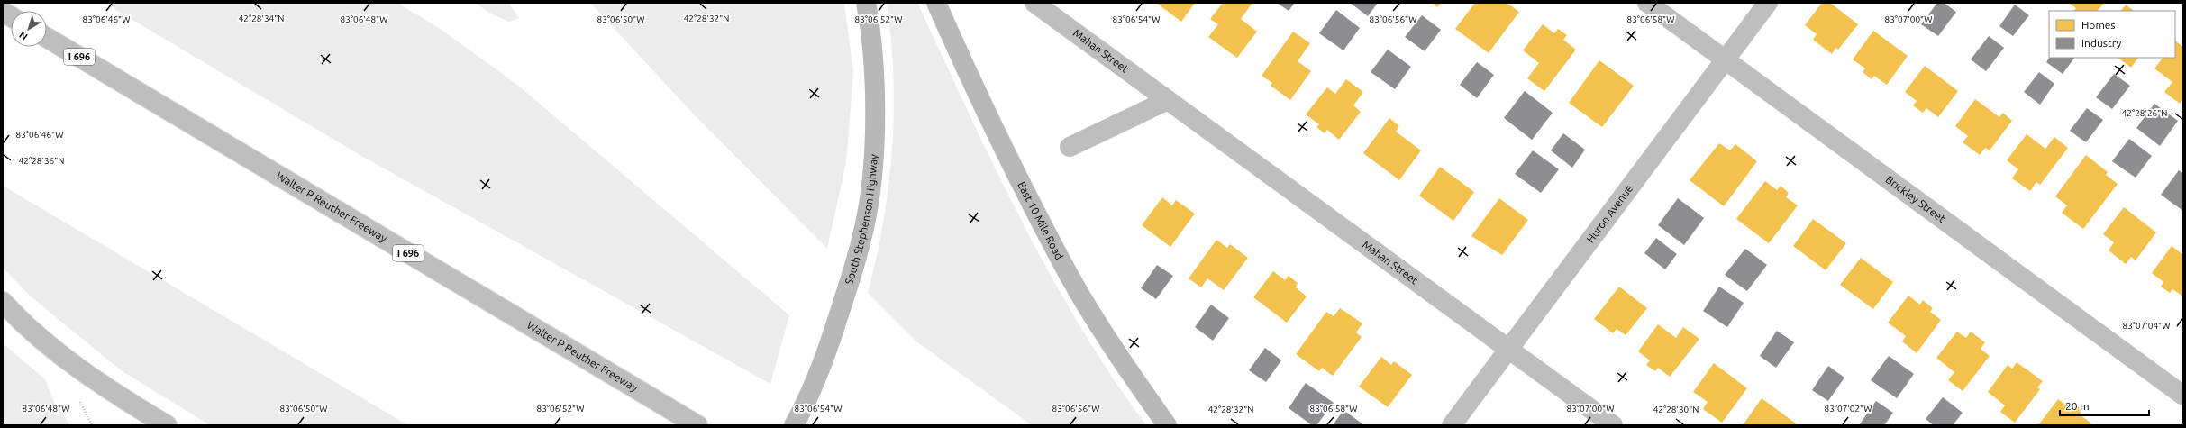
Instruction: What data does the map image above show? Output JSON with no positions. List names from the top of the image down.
{
  "streets": {
    "main road": [
      "Mahan Street",
      "I 696",
      "Brickley Street",
      "Walter P Reuther Freeway",
      "Huron Avenue",
      "South Stephenson Highway",
      "East 10 Mile Road"
    ]
  },
  "crossings": [
    ["Mahan Street", "Huron Avenue"],
    ["Brickley Street", "Huron Avenue"]
  ],
  "legend": ["Homes", "Industry"],
  "scale_bar": "20 m",
  "north": "bottom left",
  "coordinates": [
    "42°28'34\"N",
    "42°28'32\"N",
    "83°06'50\"W",
    "83°06'46\"W",
    "83°06'48\"W",
    "83°06'52\"W",
    "83°06'54\"W",
    "83°06'56\"W",
    "83°06'58\"W",
    "83°07'00\"W",
    "42°28'26\"N",
    "42°28'36\"N",
    "83°07'04\"W",
    "83°07'02\"W",
    "42°28'30\"N"
  ]
}
